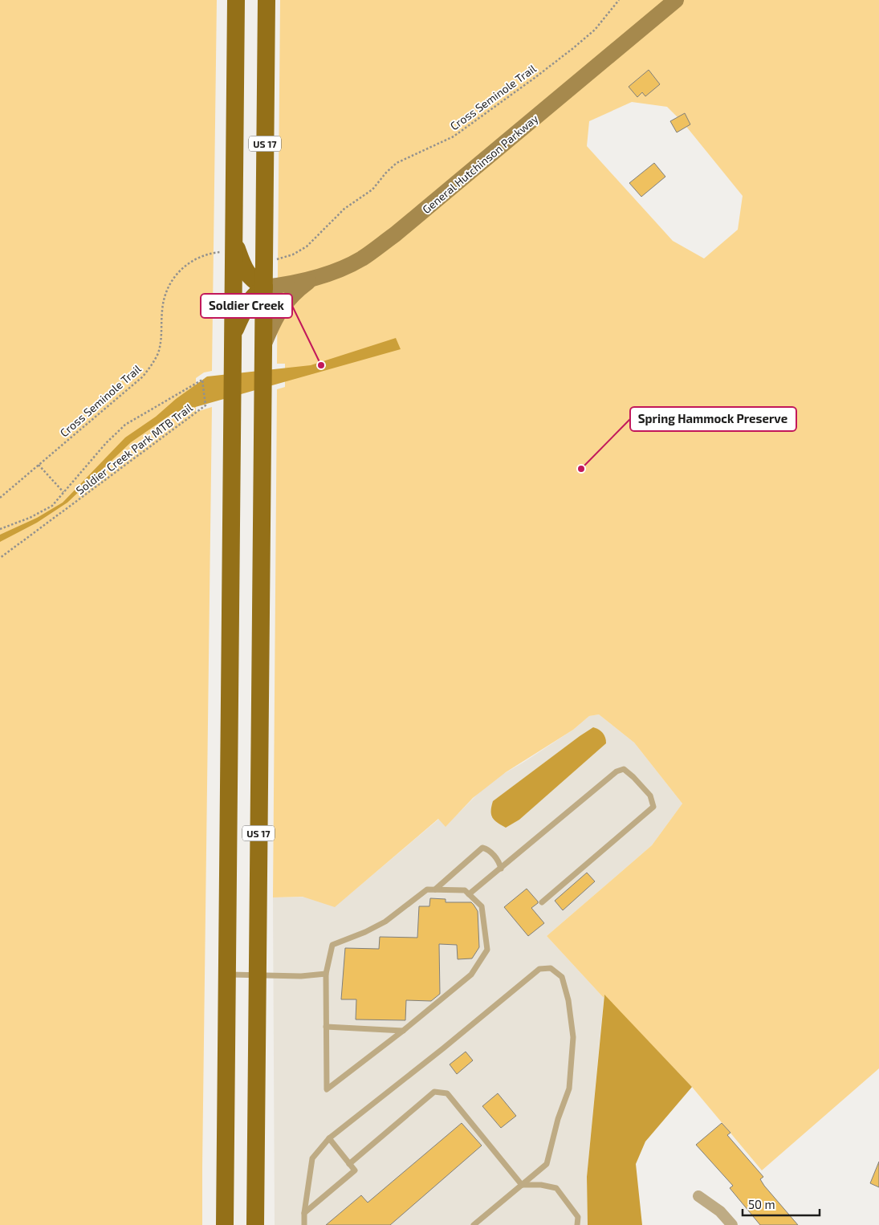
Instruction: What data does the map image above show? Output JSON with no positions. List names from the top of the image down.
{
  "streets": {
    "main road": ["US 17"],
    "street": ["General Hutchinson Parkway"],
    "path": ["Cross Seminole Trail", "Soldier Creek Park MTB Trail"]
  },
  "crossings": [
    ["US 17", "General Hutchinson Parkway"]
  ],
  "places": ["Soldier Creek", "Spring Hammock Preserve"],
  "scale_bar": "50 m"
}
